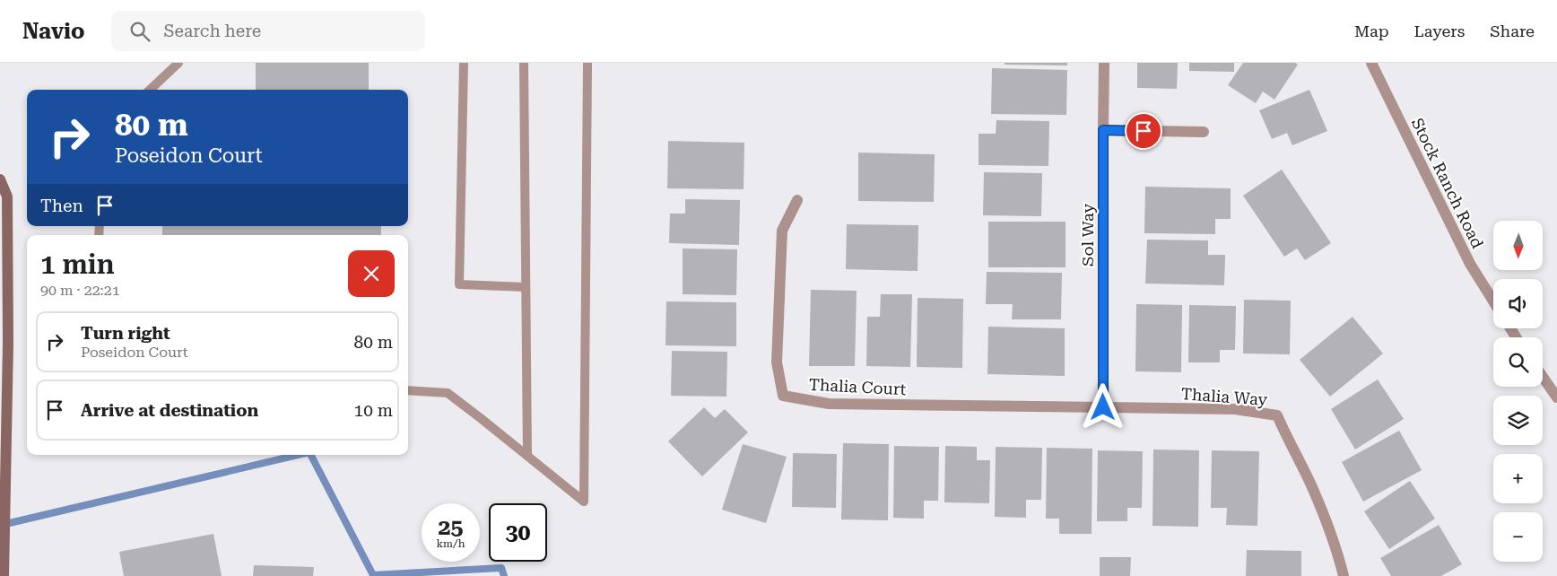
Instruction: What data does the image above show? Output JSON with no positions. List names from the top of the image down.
{
  "streets": {
    "street": [
      "Stock Ranch Road",
      "Sol Way",
      "Thalia Court",
      "Thalia Way"
    ]
  },
  "crossings": [
    ["Sol Way", "Thalia Court"],
    ["Sol Way", "Thalia Way"],
    ["Thalia Court", "Thalia Way"]
  ],
  "north": "bottom",
  "page": {
    "header": "Navio",
    "search": "Search here",
    "nav": ["Map", "Layers", "Share"],
    "turn": ["80 m", "Poseidon Court"],
    "then": "Then",
    "map_buttons": ["+", "−"],
    "heading": ["1 min", "90 m · 22:21"],
    "list": [
      {
        "name": "Turn right",
        "note": "Poseidon Court",
        "value": "80 m"
      },
      {
        "name": "Arrive at destination",
        "value": "10 m"
      }
    ],
    "speed": "25 km/h",
    "limit": "30"
  }
}
